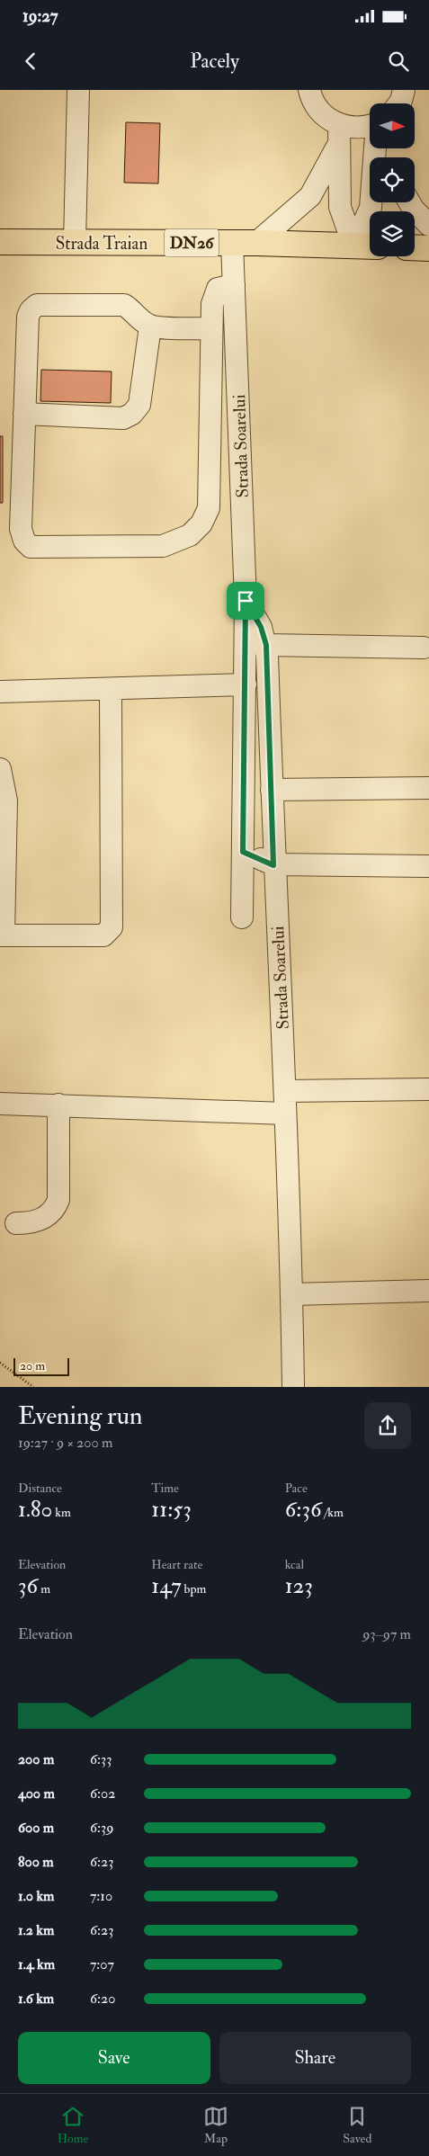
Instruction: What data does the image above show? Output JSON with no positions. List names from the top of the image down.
{
  "streets": {
    "main road": ["Strada Traian", "DN26"],
    "street": ["Strada Soarelui"]
  },
  "crossings": [
    ["Strada Traian", "DN26"],
    ["Strada Traian", "Strada Soarelui"]
  ],
  "scale_bar": "20 m",
  "north": "right",
  "page": {
    "status": "19:27",
    "header": "Pacely",
    "scale": "20 m",
    "heading": ["Evening run", "19:27 · 9 × 200 m"],
    "stats": [
      ["Distance", "1.80 km"],
      ["Time", "11:53"],
      ["Pace", "6:36 /km"],
      ["Elevation", "36 m"],
      ["Heart rate", "147 bpm"],
      ["kcal", "123"]
    ],
    "chart": ["Elevation", "93–97 m"],
    "list": [
      {
        "name": "200 m",
        "note": "6:33"
      },
      {
        "name": "400 m",
        "note": "6:02"
      },
      {
        "name": "600 m",
        "note": "6:39"
      },
      {
        "name": "800 m",
        "note": "6:23"
      },
      {
        "name": "1.0 km",
        "note": "7:10"
      },
      {
        "name": "1.2 km",
        "note": "6:23"
      },
      {
        "name": "1.4 km",
        "note": "7:07"
      },
      {
        "name": "1.6 km",
        "note": "6:20"
      }
    ],
    "buttons": ["Save", "Share"],
    "tabs": ["Home", "Map", "Saved"]
  }
}
